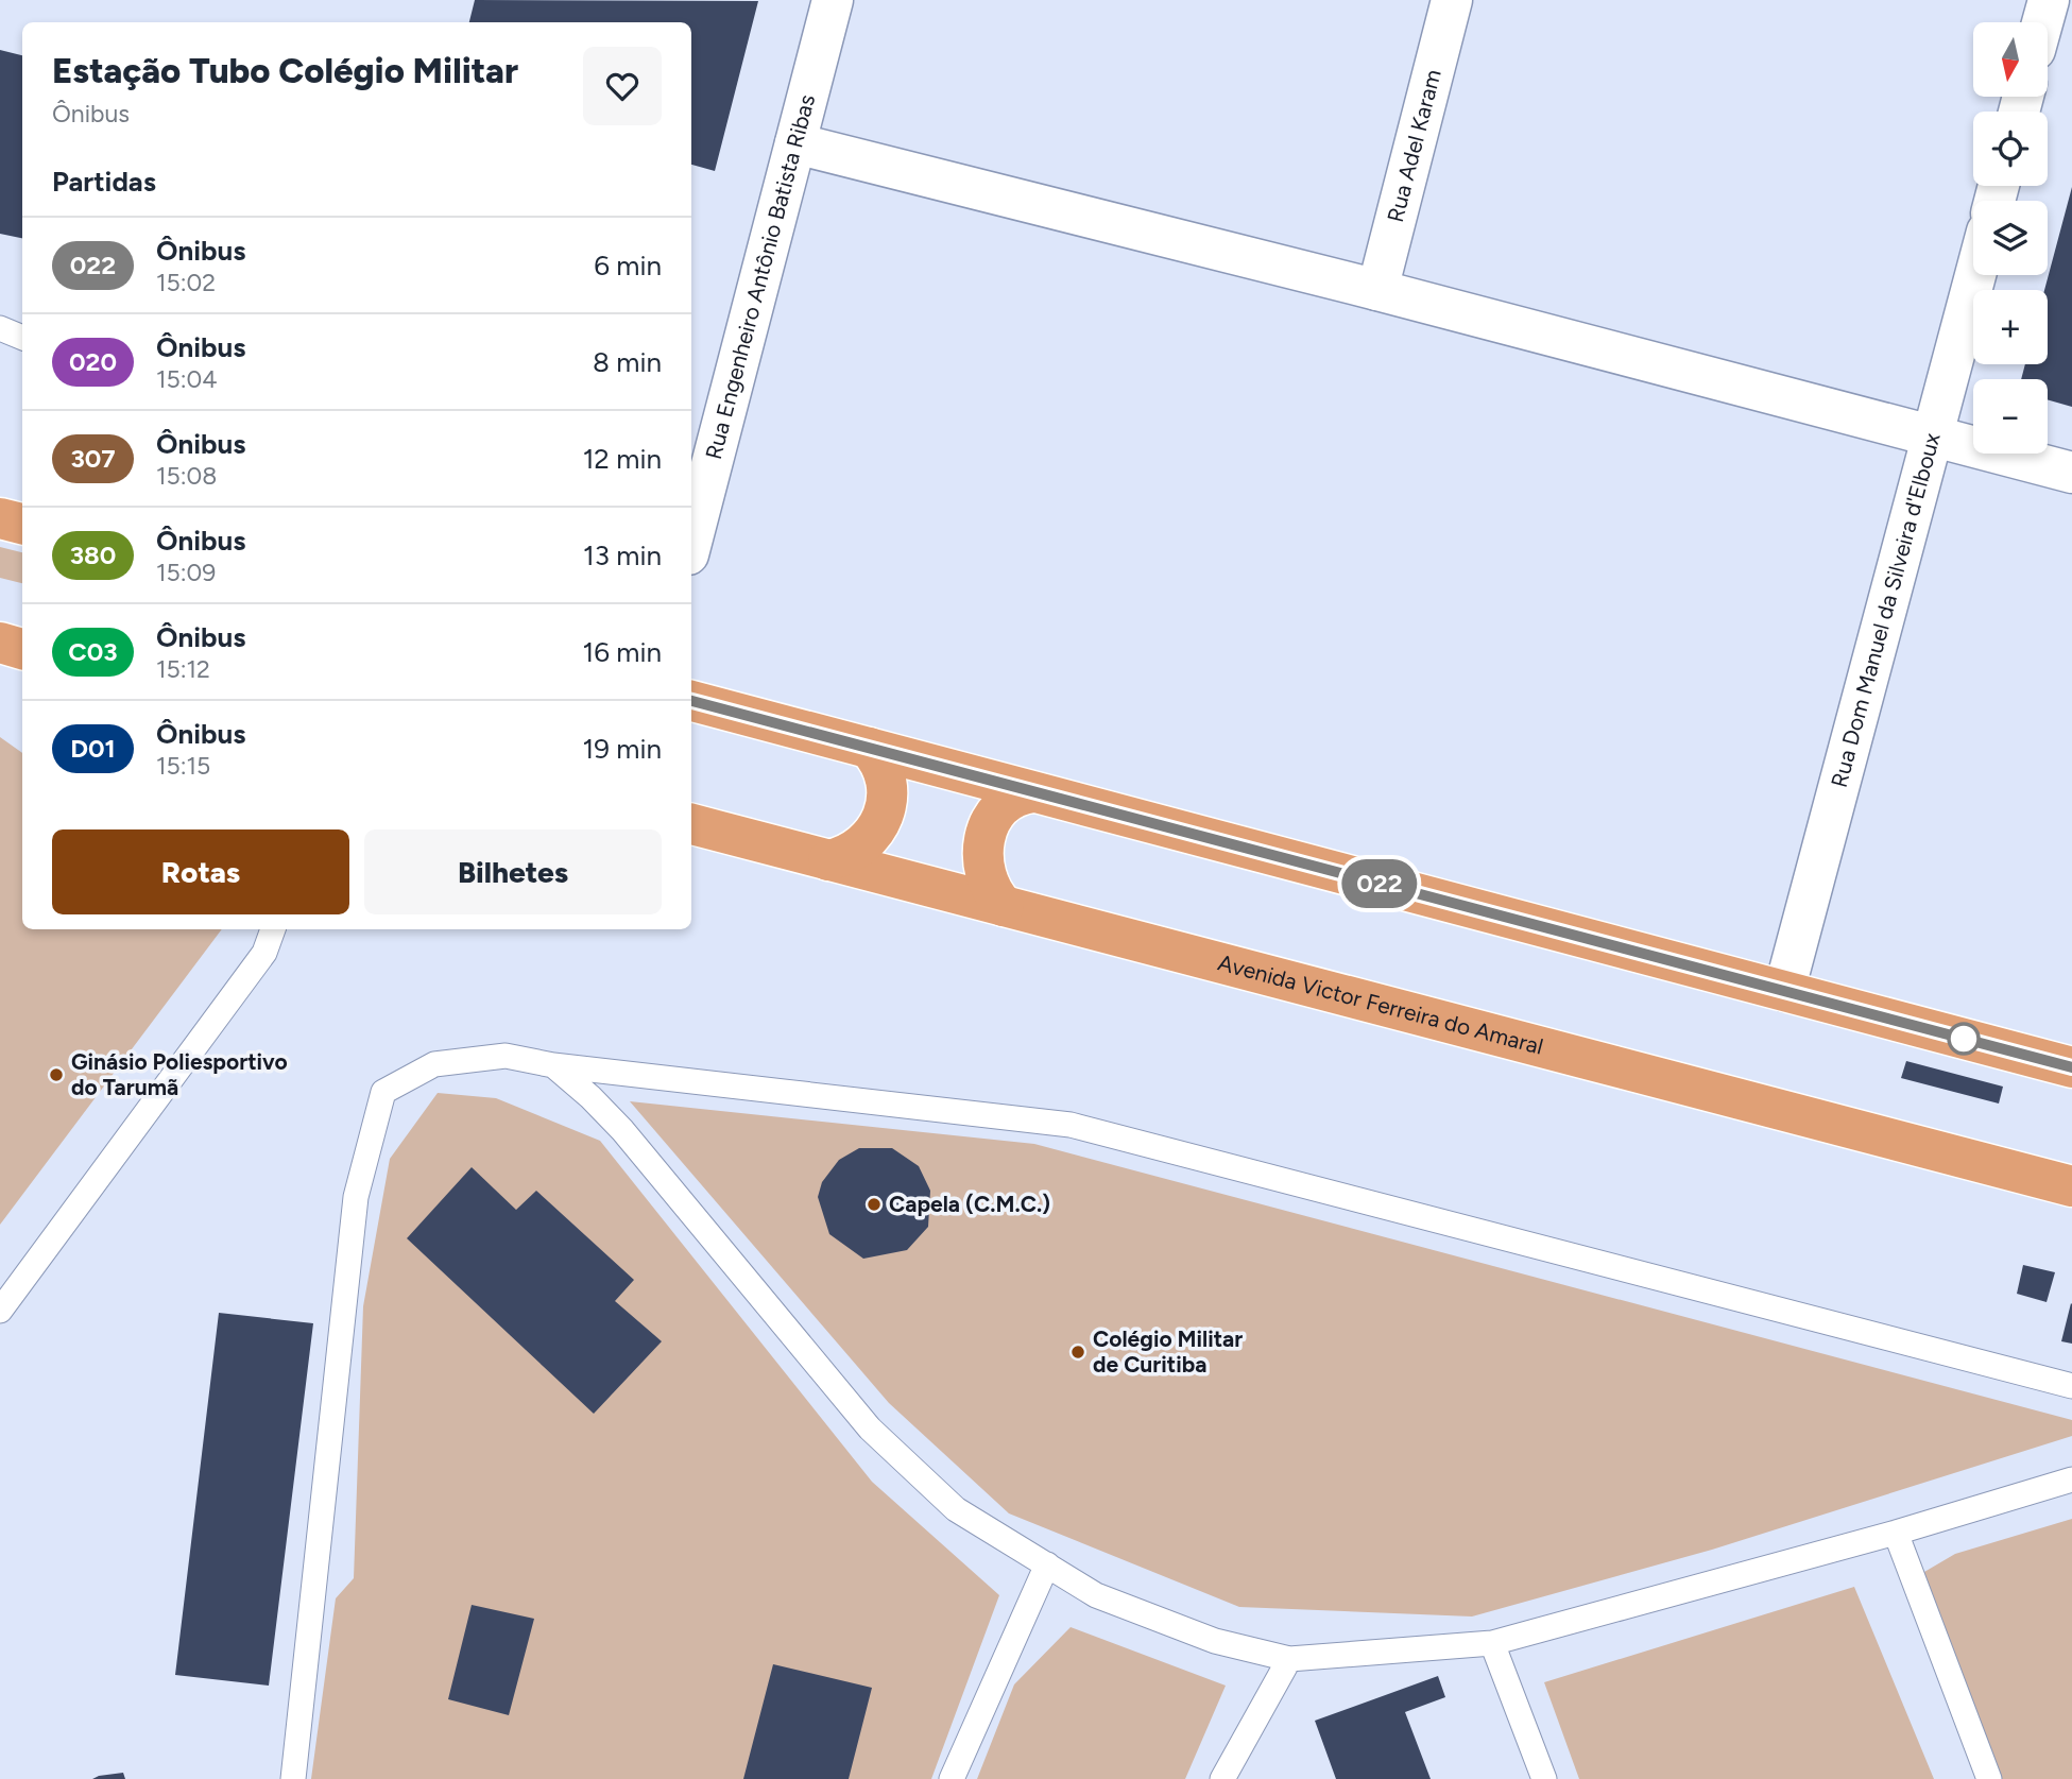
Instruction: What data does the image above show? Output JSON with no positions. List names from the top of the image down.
{
  "streets": {
    "highway": ["Avenida Victor Ferreira do Amaral"],
    "street": ["Rua Adel Karam", "Rua Engenheiro Antônio Batista Ribas", "Rua Dom Manuel da Silveira d'Elboux"]
  },
  "places": ["Ginásio Poliesportivo do Tarumã", "Capela (C.M.C.)", "Colégio Militar de Curitiba"],
  "lines": ["bus line 022"],
  "north": "bottom",
  "page": {
    "on_map": "022",
    "map_buttons": ["+", "−"],
    "heading": [
      ["Estação Tubo Colégio Militar", "Ônibus"],
      "Partidas"
    ],
    "list": [
      {
        "mark": "022",
        "name": "Ônibus",
        "note": "15:02",
        "value": "6 min"
      },
      {
        "mark": "020",
        "name": "Ônibus",
        "note": "15:04",
        "value": "8 min"
      },
      {
        "mark": "307",
        "name": "Ônibus",
        "note": "15:08",
        "value": "12 min"
      },
      {
        "mark": "380",
        "name": "Ônibus",
        "note": "15:09",
        "value": "13 min"
      },
      {
        "mark": "C03",
        "name": "Ônibus",
        "note": "15:12",
        "value": "16 min"
      },
      {
        "mark": "D01",
        "name": "Ônibus",
        "note": "15:15",
        "value": "19 min"
      }
    ],
    "buttons": ["Rotas", "Bilhetes"]
  }
}
